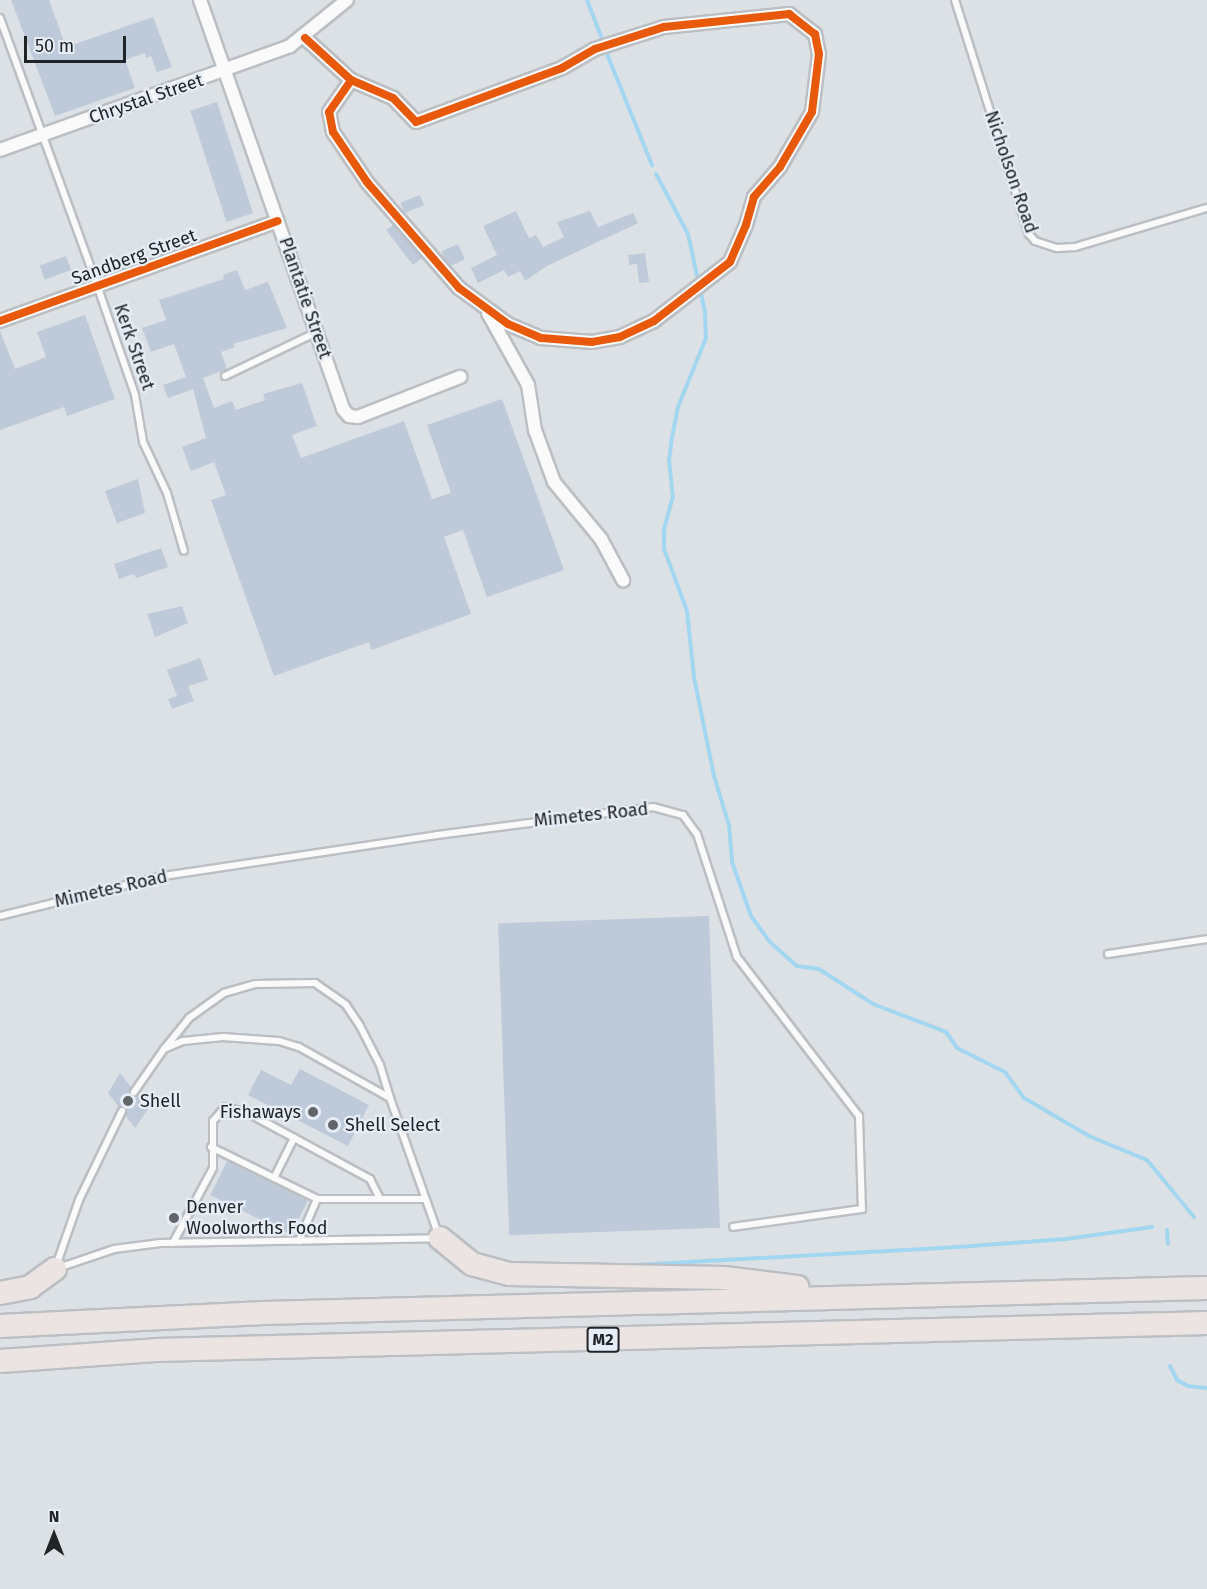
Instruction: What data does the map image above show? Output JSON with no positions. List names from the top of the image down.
{
  "streets": {
    "highway": ["M2"],
    "street": ["Chrystal Street", "Sandberg Street", "Plantatie Street"],
    "lane": ["Nicholson Road", "Kerk Street", "Mimetes Road"]
  },
  "crossings": [
    ["Chrystal Street", "Plantatie Street"],
    ["Chrystal Street", "Kerk Street"],
    ["Sandberg Street", "Plantatie Street"],
    ["Sandberg Street", "Kerk Street"]
  ],
  "places": [
    "Shell",
    "Fishaways",
    "Shell Select",
    "Denver Woolworths Food"
  ],
  "scale_bar": "50 m",
  "north": "top"
}
